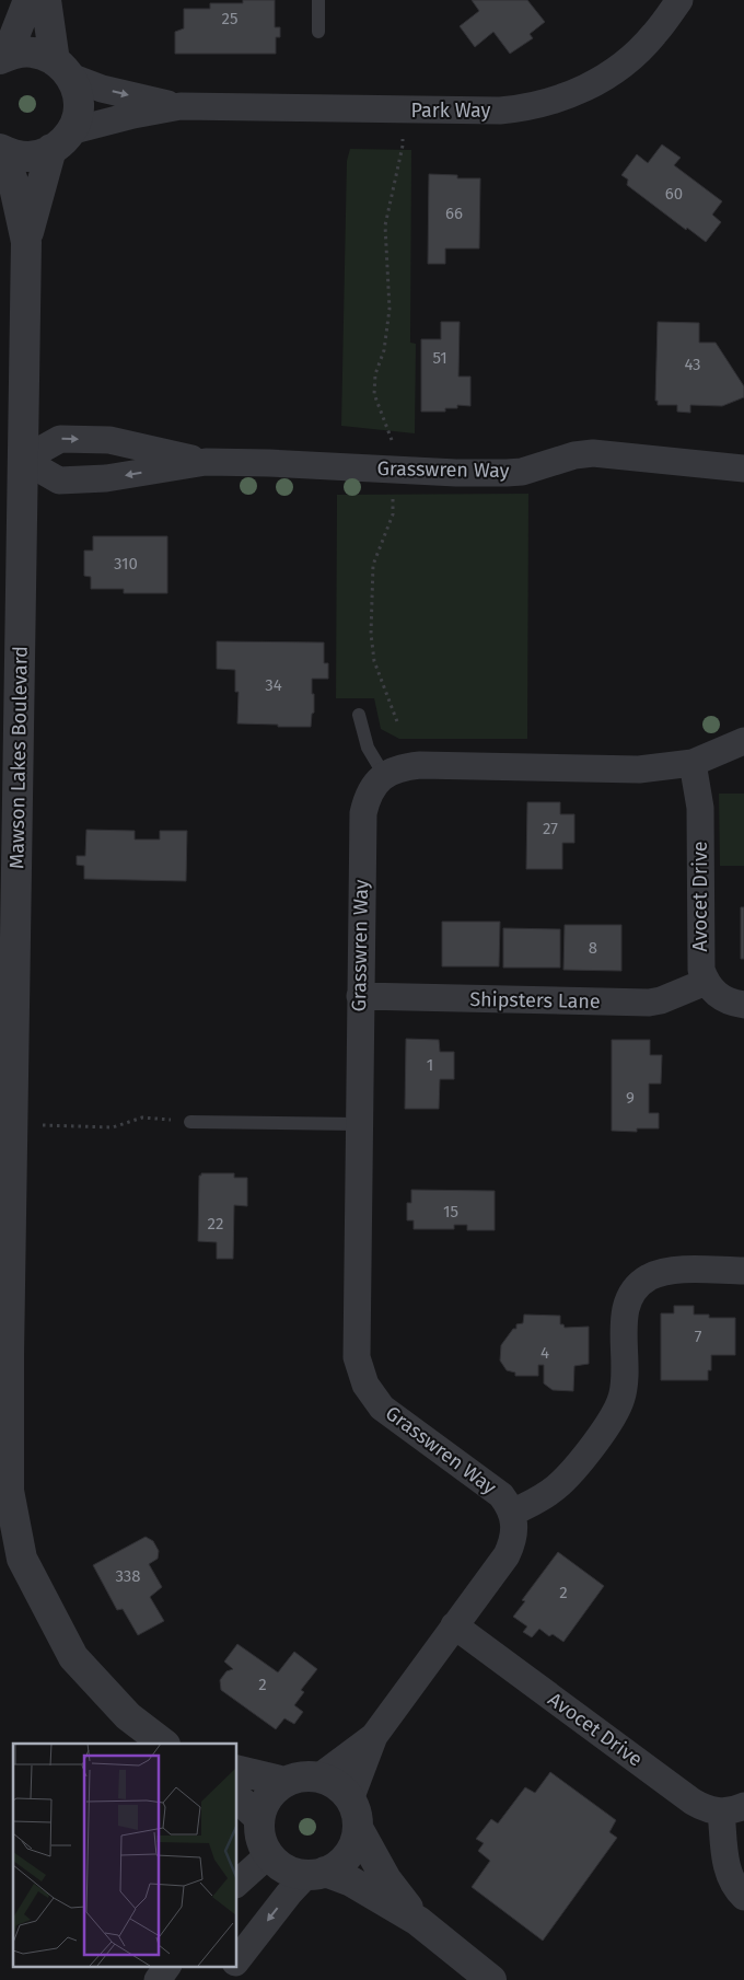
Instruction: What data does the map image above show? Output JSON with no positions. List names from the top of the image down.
{
  "streets": {
    "street": [
      "Park Way",
      "Grasswren Way",
      "Mawson Lakes Boulevard",
      "Avocet Drive",
      "Shipsters Lane"
    ]
  },
  "crossings": [
    ["Park Way", "Mawson Lakes Boulevard"],
    ["Grasswren Way", "Mawson Lakes Boulevard"],
    ["Grasswren Way", "Shipsters Lane"],
    ["Avocet Drive", "Shipsters Lane"]
  ],
  "house_numbers": [
    "25",
    "60",
    "66",
    "51",
    "43",
    "310",
    "34",
    "27",
    "8",
    "1",
    "9",
    "15",
    "22",
    "7",
    "4",
    "338",
    "2",
    "2"
  ]
}
